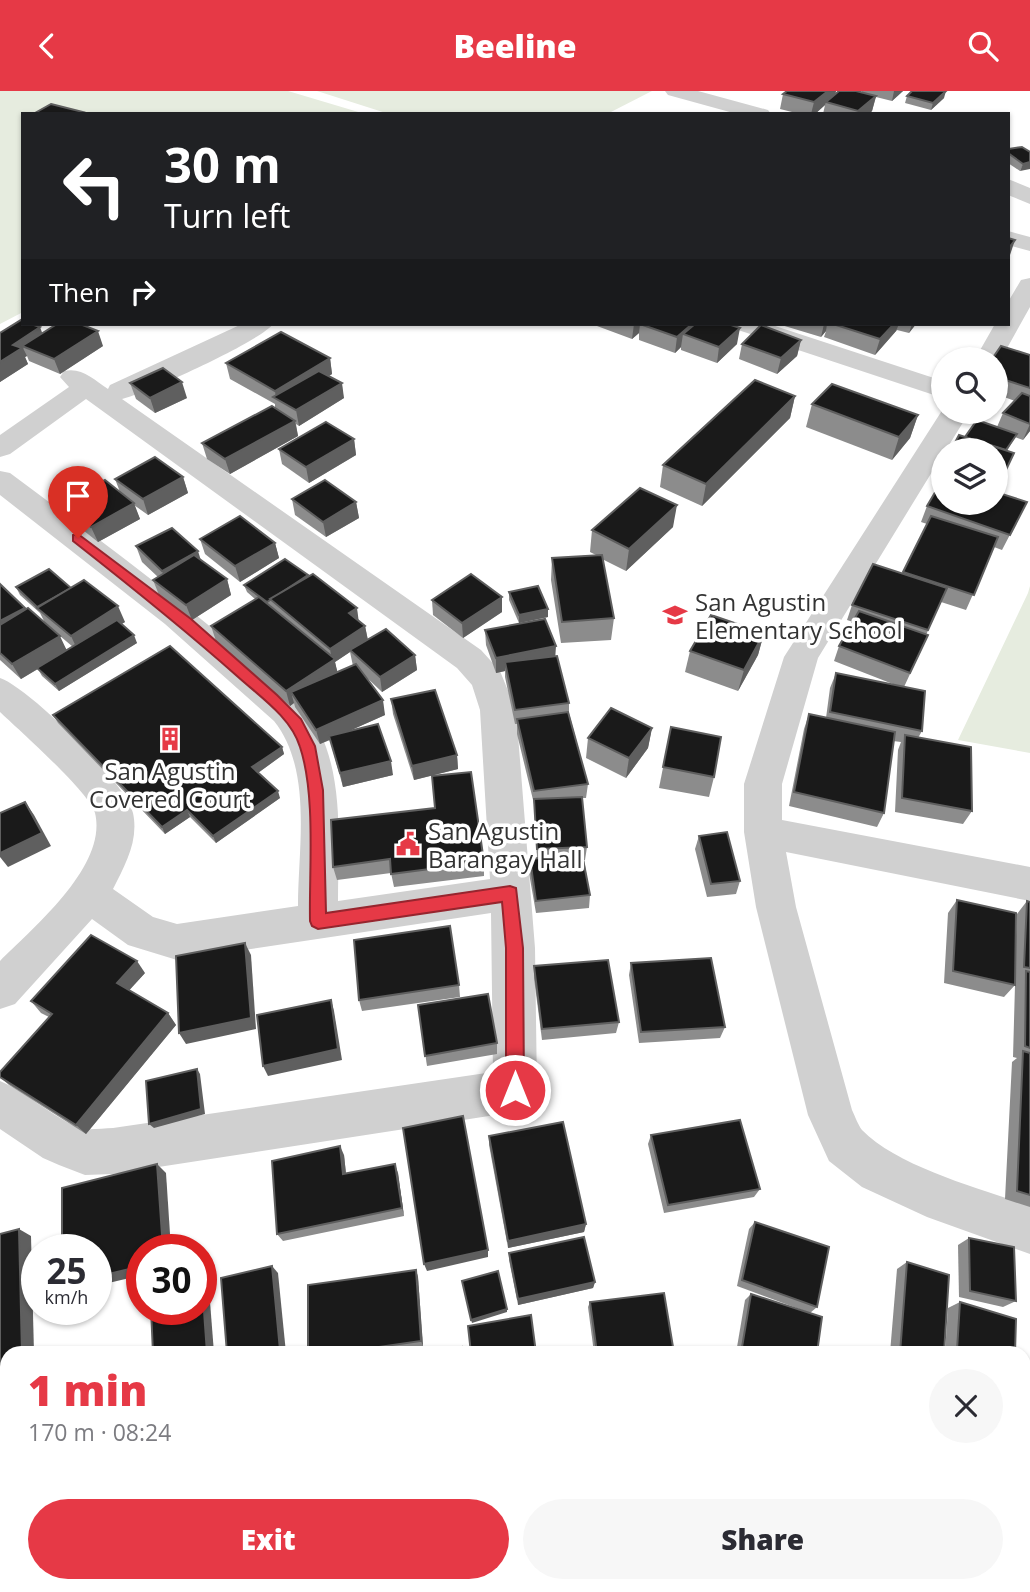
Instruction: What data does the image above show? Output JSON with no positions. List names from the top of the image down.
{
  "places": {
    "school or university": ["San Agustin Elementary School"],
    "building": ["San Agustin Covered Court"],
    "public building": ["San Agustin Barangay Hall"]
  },
  "page": {
    "header": "Beeline",
    "turn": ["30 m", "Turn left"],
    "then": "Then",
    "speed": "25 km/h",
    "limit": "30",
    "heading": ["1 min", "170 m · 08:24"],
    "buttons": ["Exit", "Share"]
  }
}
